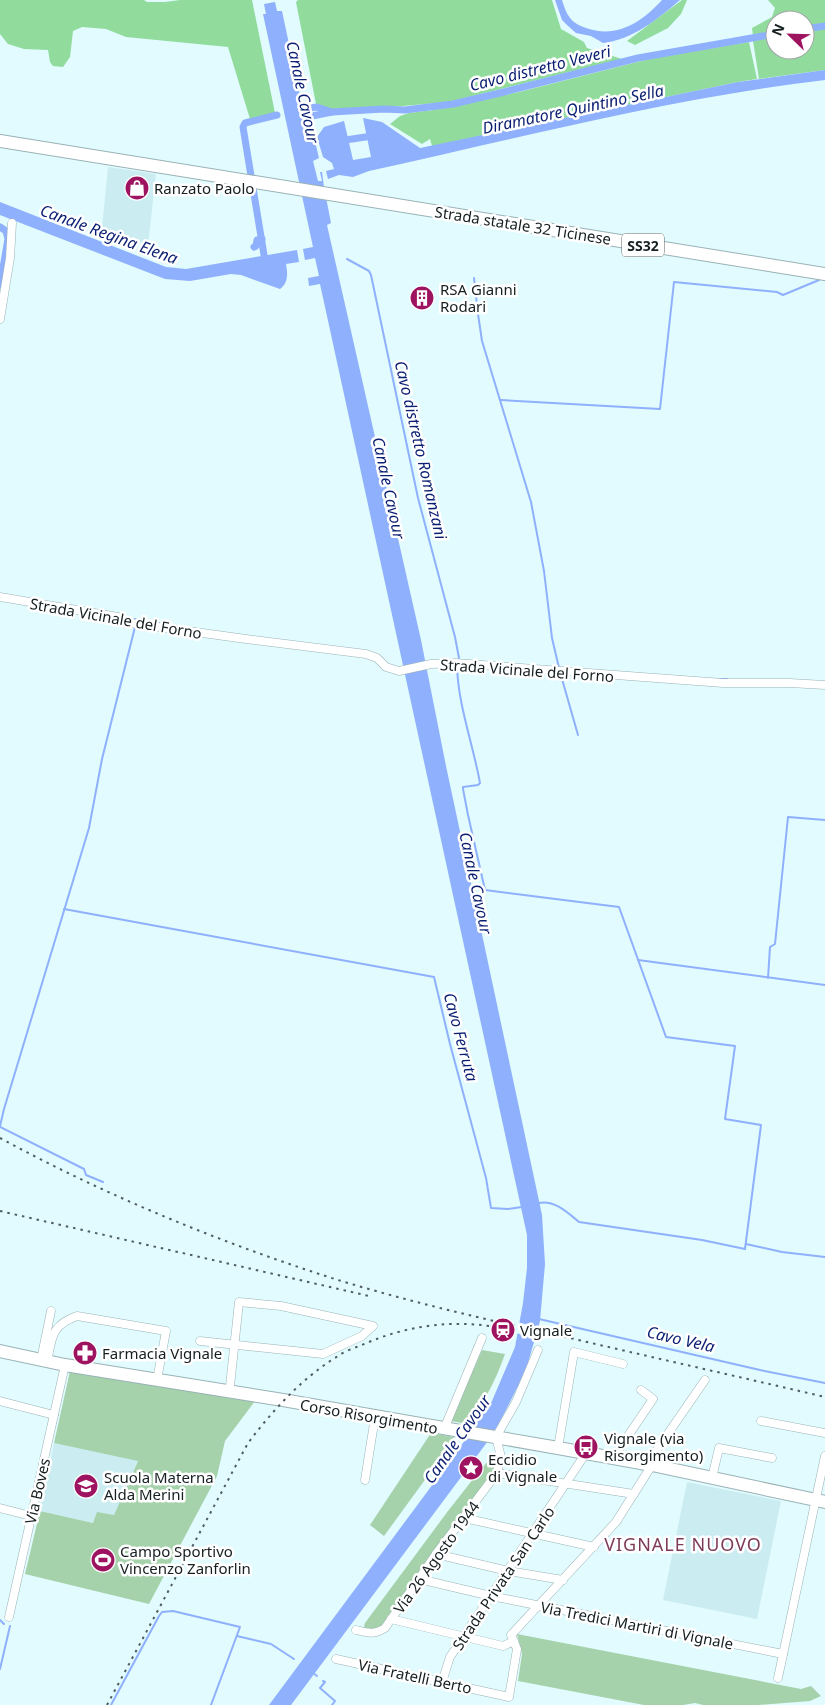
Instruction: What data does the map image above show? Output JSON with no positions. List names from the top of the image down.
{
  "streets": {
    "main road": ["Strada statale 32 Ticinese", "SS32", "Corso Risorgimento"],
    "street": [
      "Strada Vicinale del Forno",
      "Via Boves",
      "Via 26 Agosto 1944",
      "Strada Privata San Carlo",
      "Via Tredici Martiri di Vignale",
      "Via Fratelli Berto"
    ]
  },
  "crossings": [
    ["Corso Risorgimento", "Via Boves"],
    ["Corso Risorgimento", "Strada Privata San Carlo"],
    ["Via 26 Agosto 1944", "Via Tredici Martiri di Vignale"],
    ["Strada Privata San Carlo", "Via Tredici Martiri di Vignale"],
    ["Strada Privata San Carlo", "Via Fratelli Berto"],
    ["Via Tredici Martiri di Vignale", "Via Fratelli Berto"]
  ],
  "districts": ["VIGNALE NUOVO"],
  "water": [
    "Cavo distretto Veveri",
    "Canale Cavour",
    "Diramatore Quintino Sella",
    "Canale Regina Elena",
    "Cavo distretto Romanzani",
    "Cavo Ferruta",
    "Cavo Vela"
  ],
  "places": {
    "shop": ["Ranzato Paolo"],
    "building": ["RSA Gianni Rodari"],
    "station": ["Vignale"],
    "pharmacy": ["Farmacia Vignale"],
    "bus stop": ["Vignale (via Risorgimento)"],
    "place": ["Eccidio di Vignale"],
    "school or university": ["Scuola Materna Alda Merini"],
    "sports": ["Campo Sportivo Vincenzo Zanforlin"]
  },
  "north": "top left"
}
